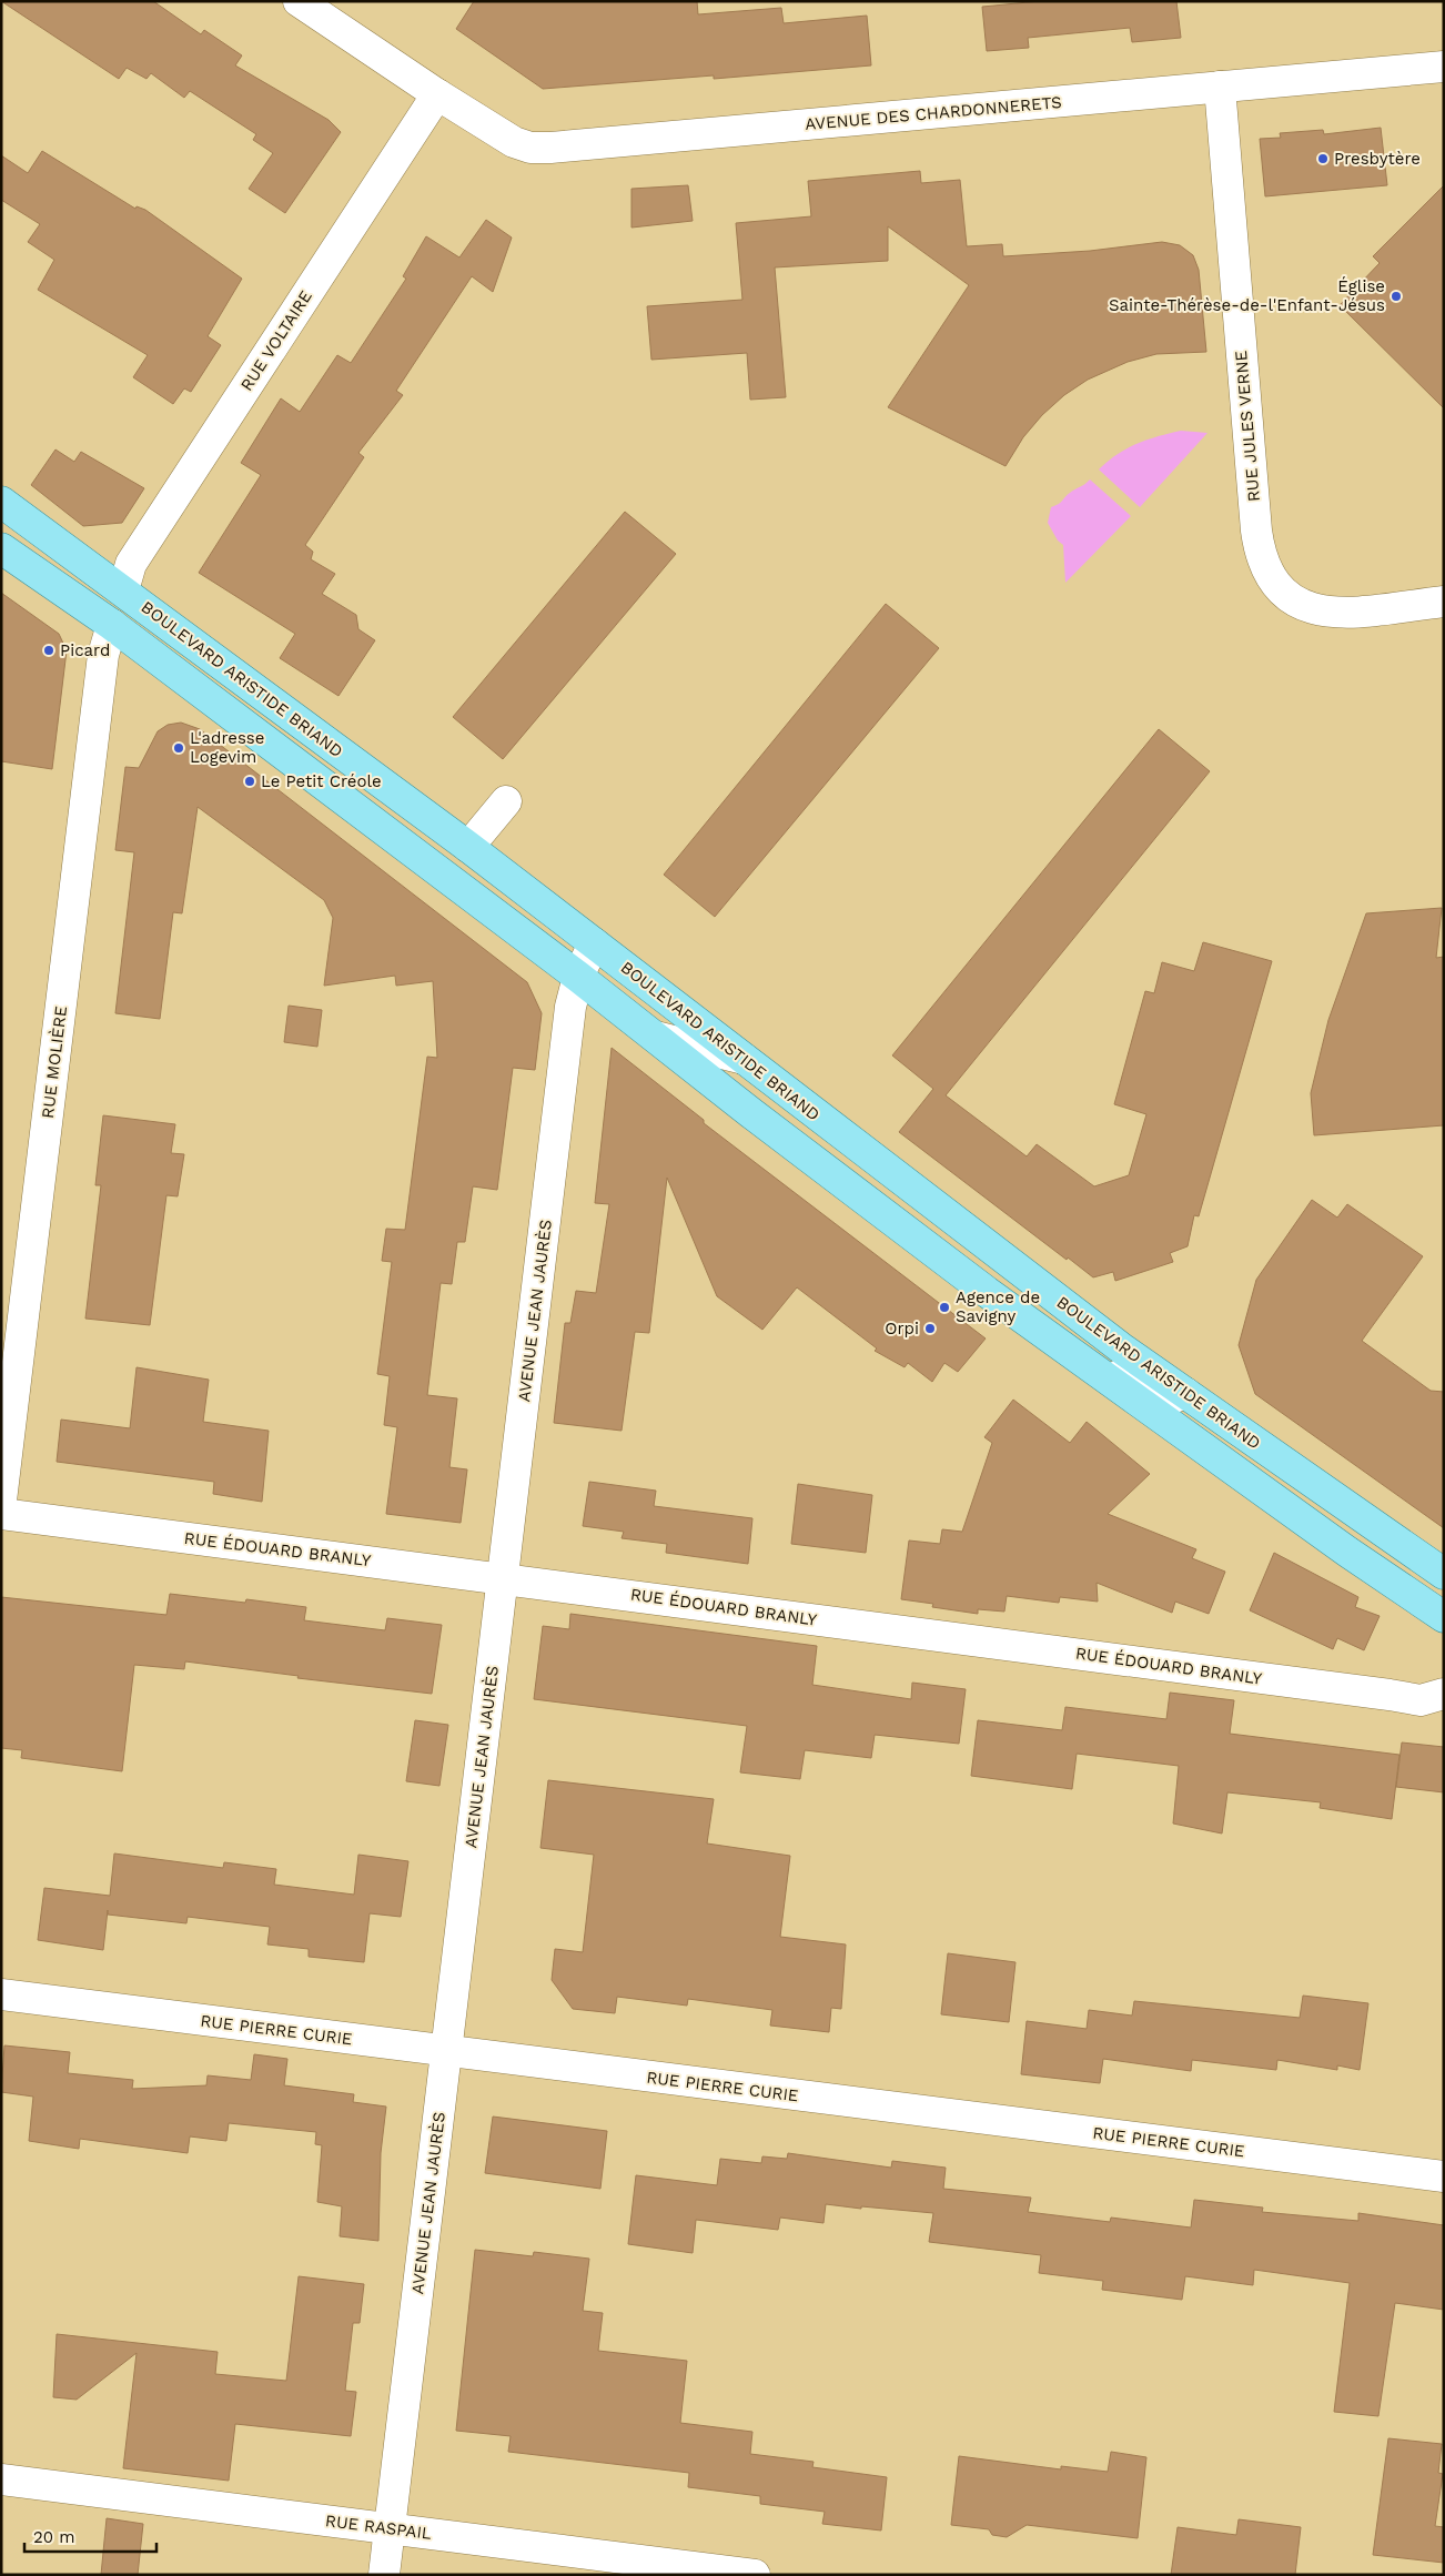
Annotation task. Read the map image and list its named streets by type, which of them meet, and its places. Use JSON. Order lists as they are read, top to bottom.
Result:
{
  "streets": {
    "main road": ["BOULEVARD ARISTIDE BRIAND"],
    "street": [
      "AVENUE DES CHARDONNERETS",
      "RUE VOLTAIRE",
      "RUE JULES VERNE",
      "RUE MOLIÈRE",
      "AVENUE JEAN JAURÈS",
      "RUE ÉDOUARD BRANLY",
      "RUE PIERRE CURIE",
      "RUE RASPAIL"
    ]
  },
  "crossings": [
    ["AVENUE DES CHARDONNERETS", "RUE VOLTAIRE"],
    ["AVENUE DES CHARDONNERETS", "RUE JULES VERNE"],
    ["RUE VOLTAIRE", "BOULEVARD ARISTIDE BRIAND"],
    ["BOULEVARD ARISTIDE BRIAND", "RUE MOLIÈRE"],
    ["BOULEVARD ARISTIDE BRIAND", "AVENUE JEAN JAURÈS"],
    ["AVENUE JEAN JAURÈS", "RUE ÉDOUARD BRANLY"],
    ["AVENUE JEAN JAURÈS", "RUE PIERRE CURIE"],
    ["AVENUE JEAN JAURÈS", "RUE RASPAIL"]
  ],
  "places": [
    "Presbytère",
    "Église Sainte-Thérèse-de-l'Enfant-Jésus",
    "Picard",
    "L'adresse Logevim",
    "Le Petit Créole",
    "Agence de Savigny",
    "Orpi"
  ],
  "scale_bar": "20 m"
}
